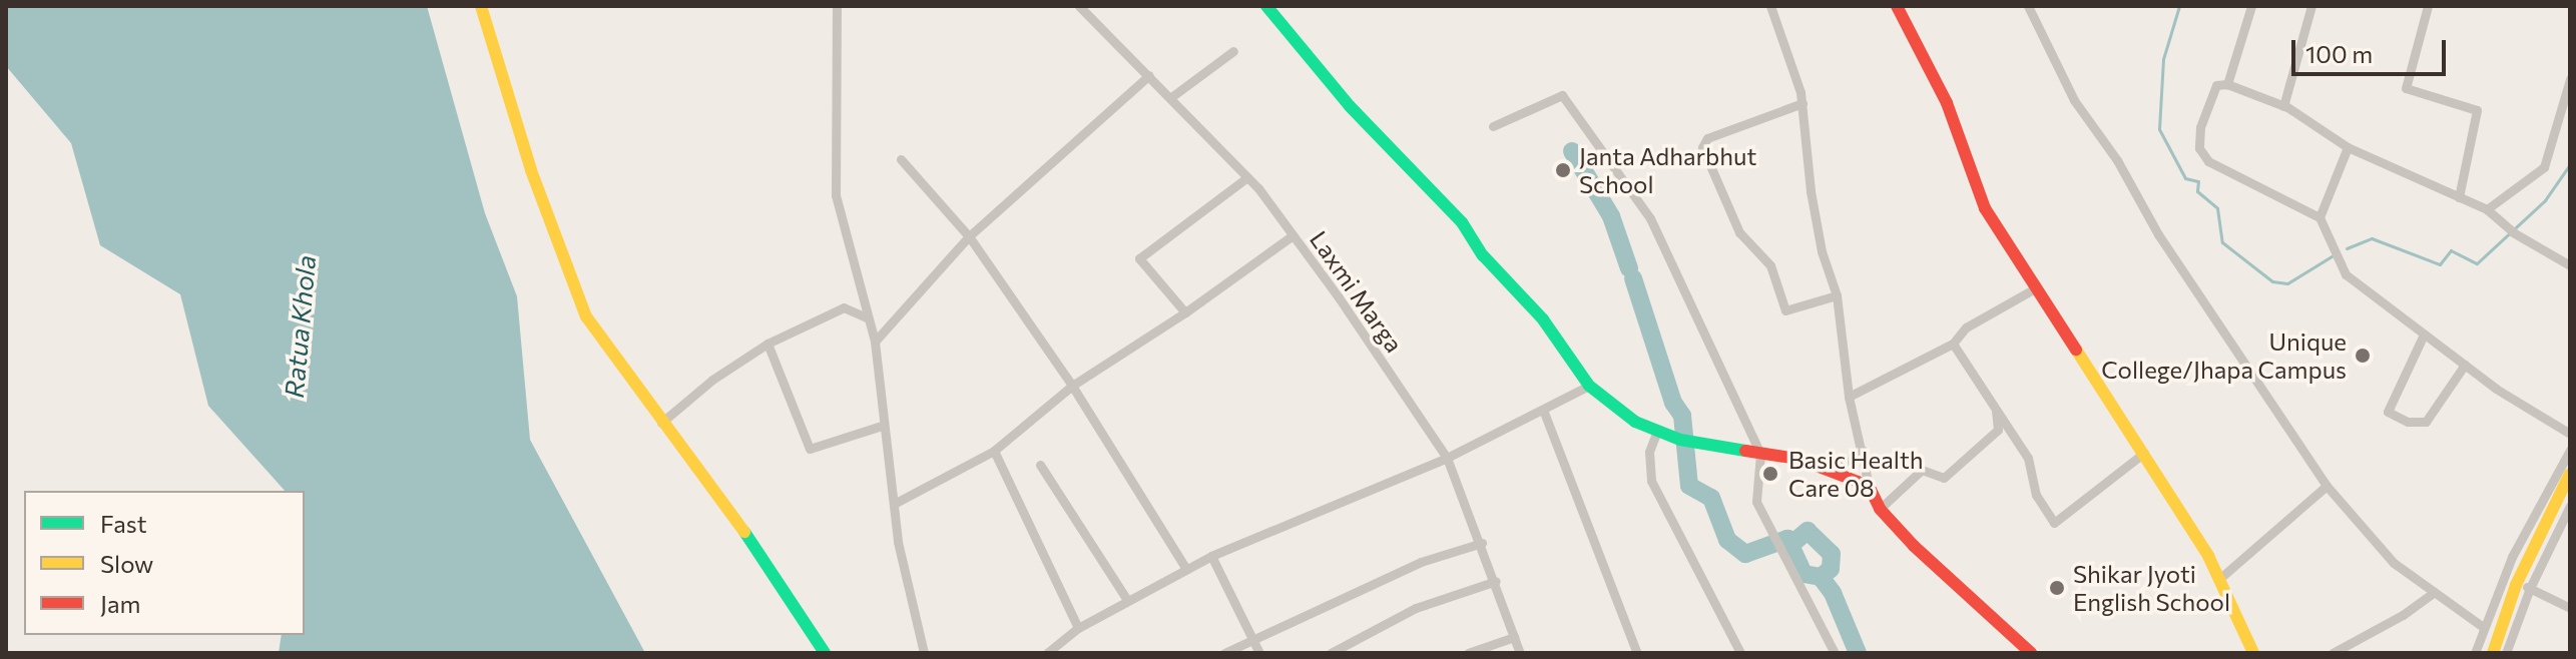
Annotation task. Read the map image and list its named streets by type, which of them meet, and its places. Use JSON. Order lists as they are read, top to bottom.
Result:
{
  "streets": {
    "street": ["Laxmi Marga"]
  },
  "water": ["Ratua Khola"],
  "places": [
    "Janta Adharbhut School",
    "Unique College/Jhapa Campus",
    "Basic Health Care 08",
    "Shikar Jyoti English School"
  ],
  "legend": ["Fast", "Slow", "Jam"],
  "scale_bar": "100 m"
}
